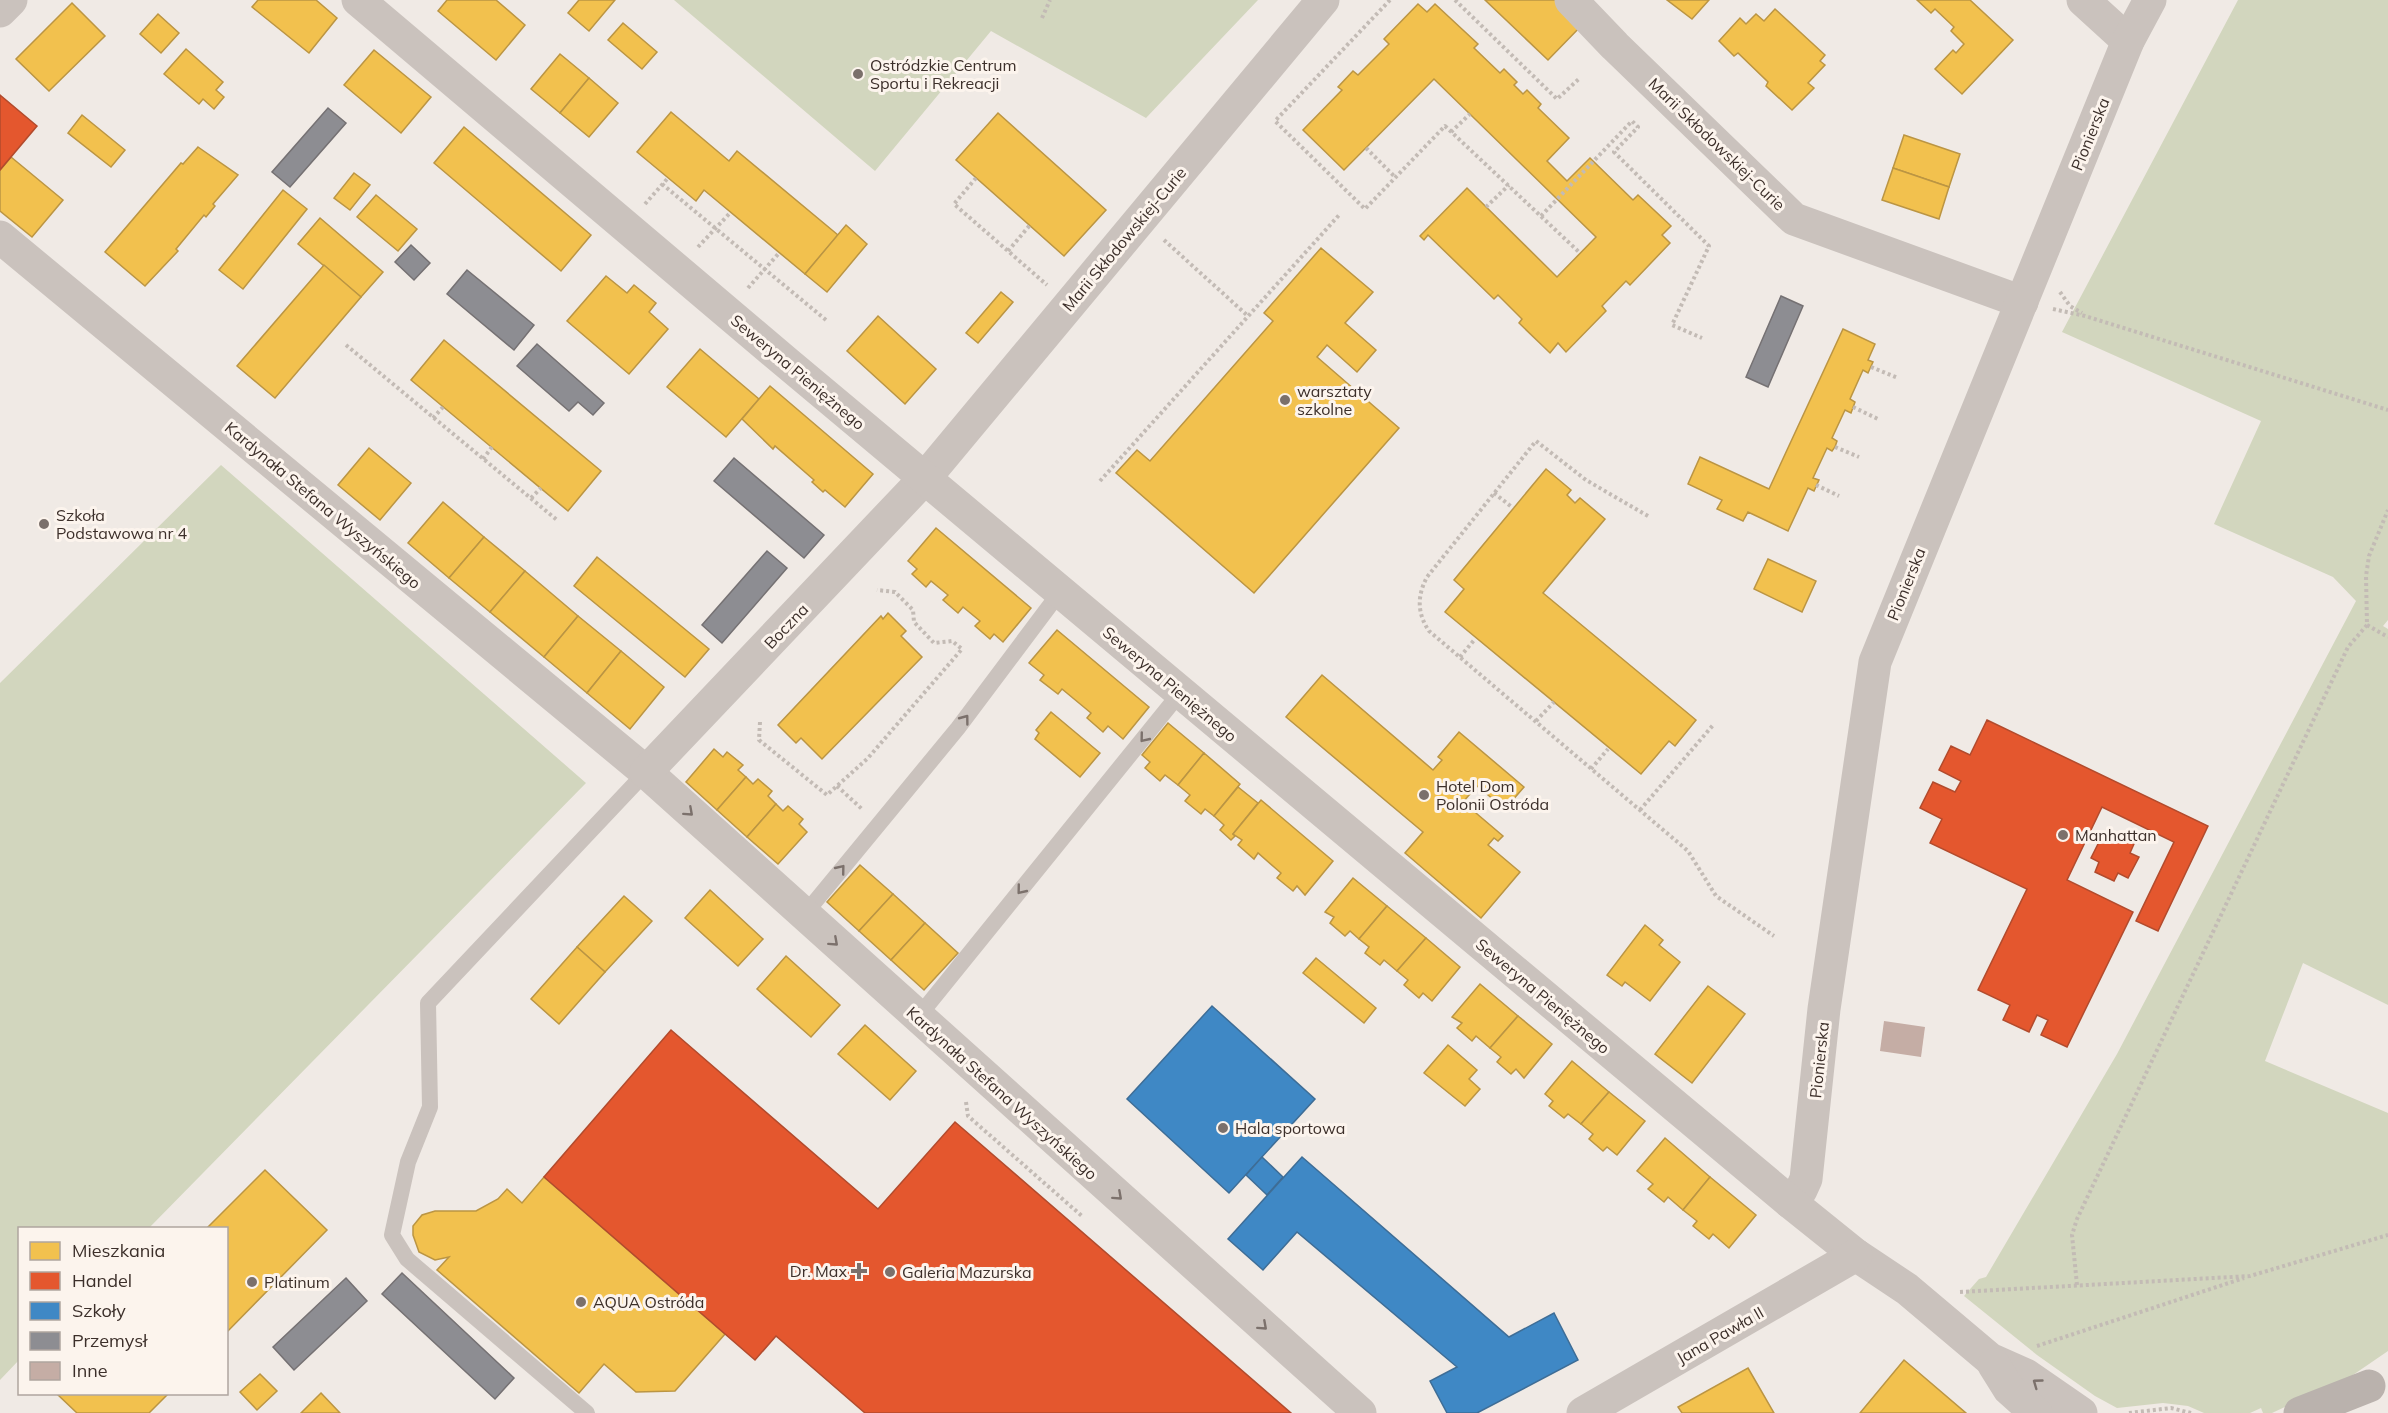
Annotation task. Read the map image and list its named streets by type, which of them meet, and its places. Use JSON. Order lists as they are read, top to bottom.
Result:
{
  "streets": {
    "street": [
      "Pionierska",
      "Marii Skłodowskiej-Curie",
      "Seweryna Pieniężnego",
      "Kardynała Stefana Wyszyńskiego",
      "Boczna",
      "Jana Pawła II"
    ]
  },
  "crossings": [
    ["Pionierska", "Marii Skłodowskiej-Curie"],
    ["Pionierska", "Seweryna Pieniężnego"],
    ["Marii Skłodowskiej-Curie", "Seweryna Pieniężnego"],
    ["Marii Skłodowskiej-Curie", "Boczna"],
    ["Seweryna Pieniężnego", "Boczna"],
    ["Seweryna Pieniężnego", "Jana Pawła II"],
    ["Kardynała Stefana Wyszyńskiego", "Boczna"]
  ],
  "one_way": ["Kardynała Stefana Wyszyńskiego"],
  "places": {
    "other": [
      "Ostródzkie Centrum Sportu i Rekreacji",
      "warsztaty szkolne",
      "Szkoła Podstawowa nr 4",
      "Hotel Dom Polonii Ostróda",
      "Manhattan",
      "Hala sportowa",
      "Galeria Mazurska",
      "Platinum",
      "AQUA Ostróda"
    ],
    "health": ["Dr. Max"]
  },
  "legend": [
    "Mieszkania",
    "Handel",
    "Szkoły",
    "Przemysł",
    "Inne"
  ]
}
